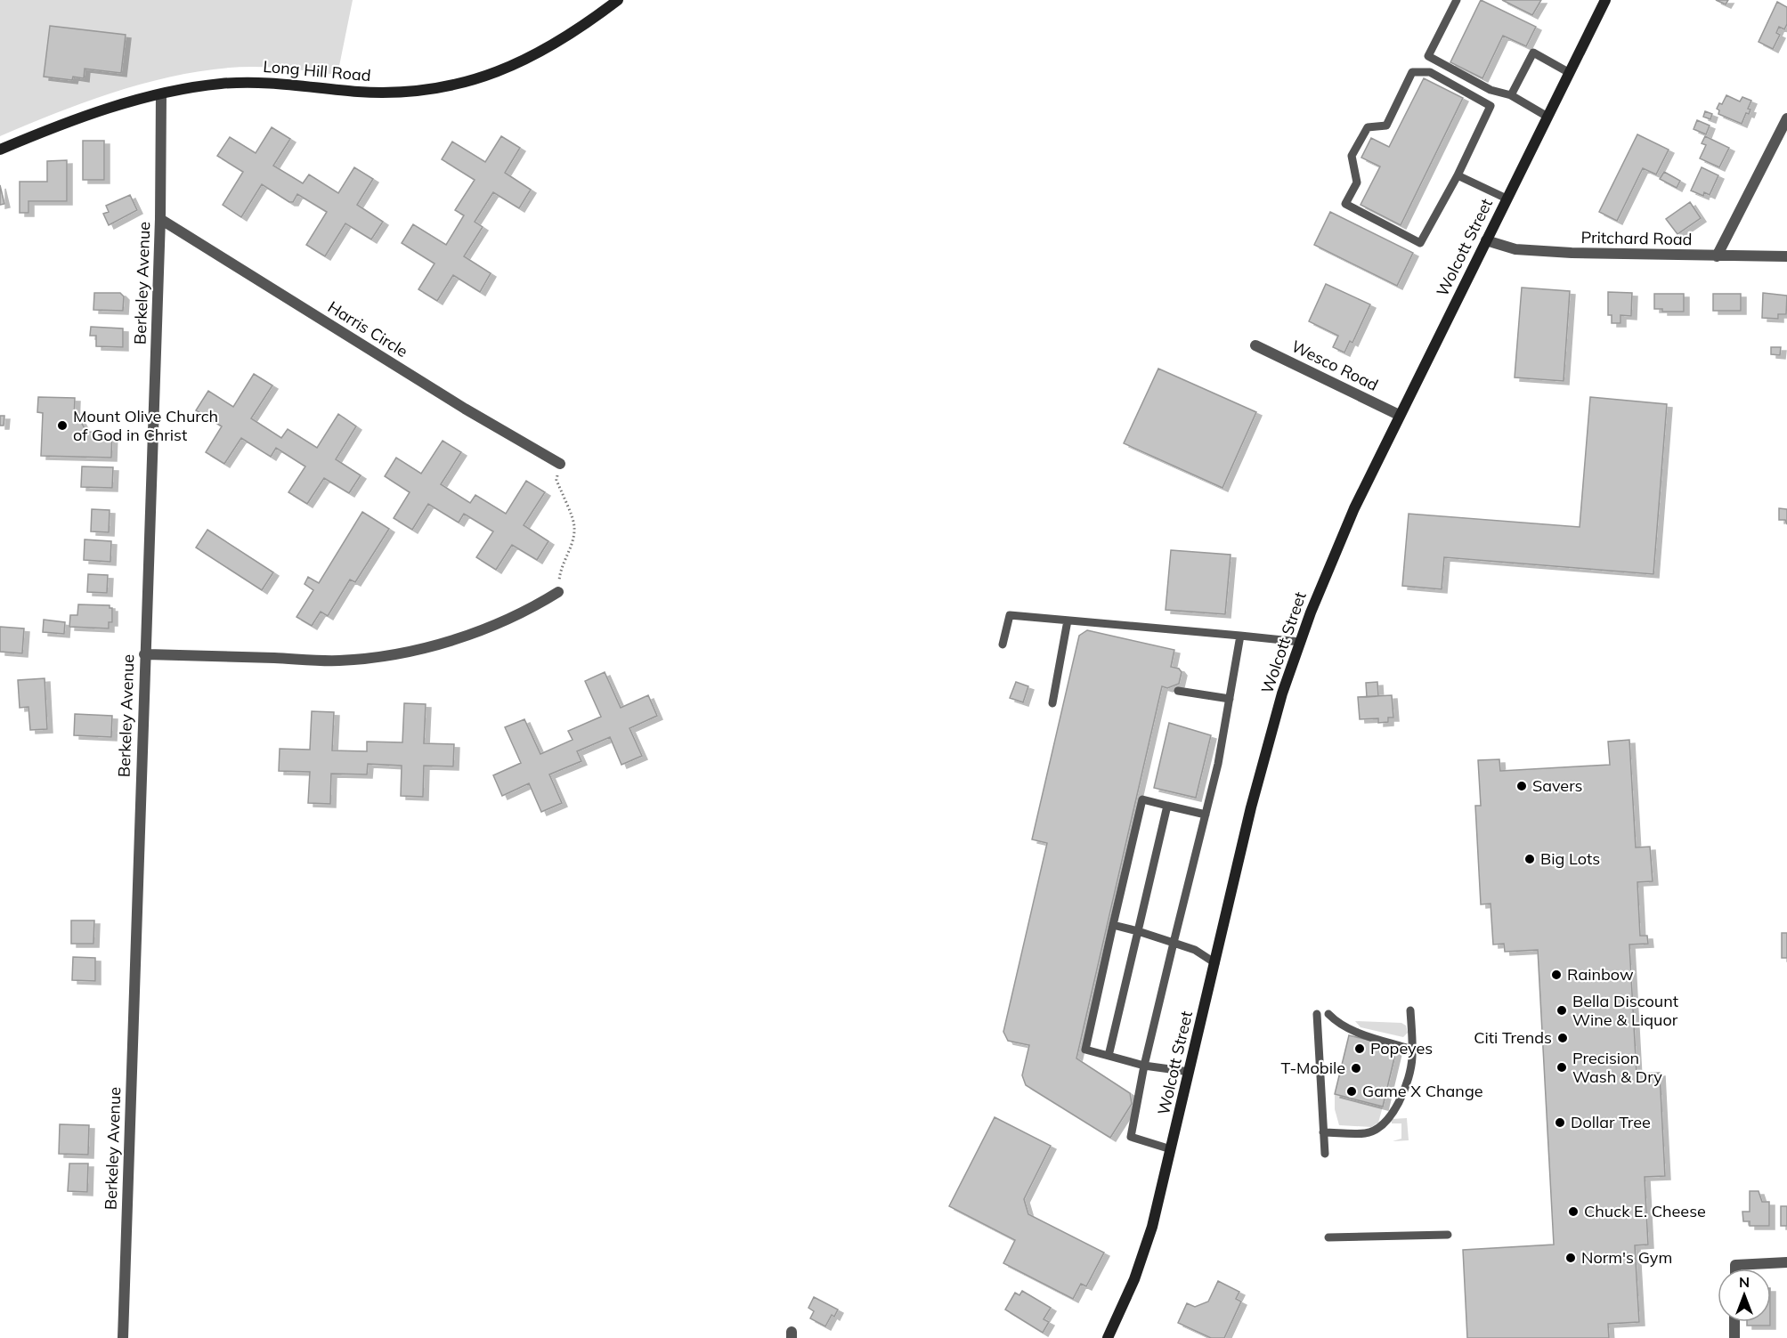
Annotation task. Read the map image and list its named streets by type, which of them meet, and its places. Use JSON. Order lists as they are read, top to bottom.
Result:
{
  "streets": {
    "main road": ["Long Hill Road", "Wolcott Street"],
    "street": [
      "Pritchard Road",
      "Berkeley Avenue",
      "Harris Circle",
      "Wesco Road"
    ]
  },
  "crossings": [
    ["Long Hill Road", "Berkeley Avenue"],
    ["Pritchard Road", "Wolcott Street"],
    ["Wolcott Street", "Wesco Road"],
    ["Berkeley Avenue", "Harris Circle"]
  ],
  "places": [
    "Mount Olive Church of God in Christ",
    "Savers",
    "Big Lots",
    "Rainbow",
    "Bella Discount Wine & Liquor",
    "Citi Trends",
    "Popeyes",
    "Precision Wash & Dry",
    "T-Mobile",
    "Game X Change",
    "Dollar Tree",
    "Chuck E. Cheese",
    "Norm's Gym"
  ],
  "north": "top"
}
